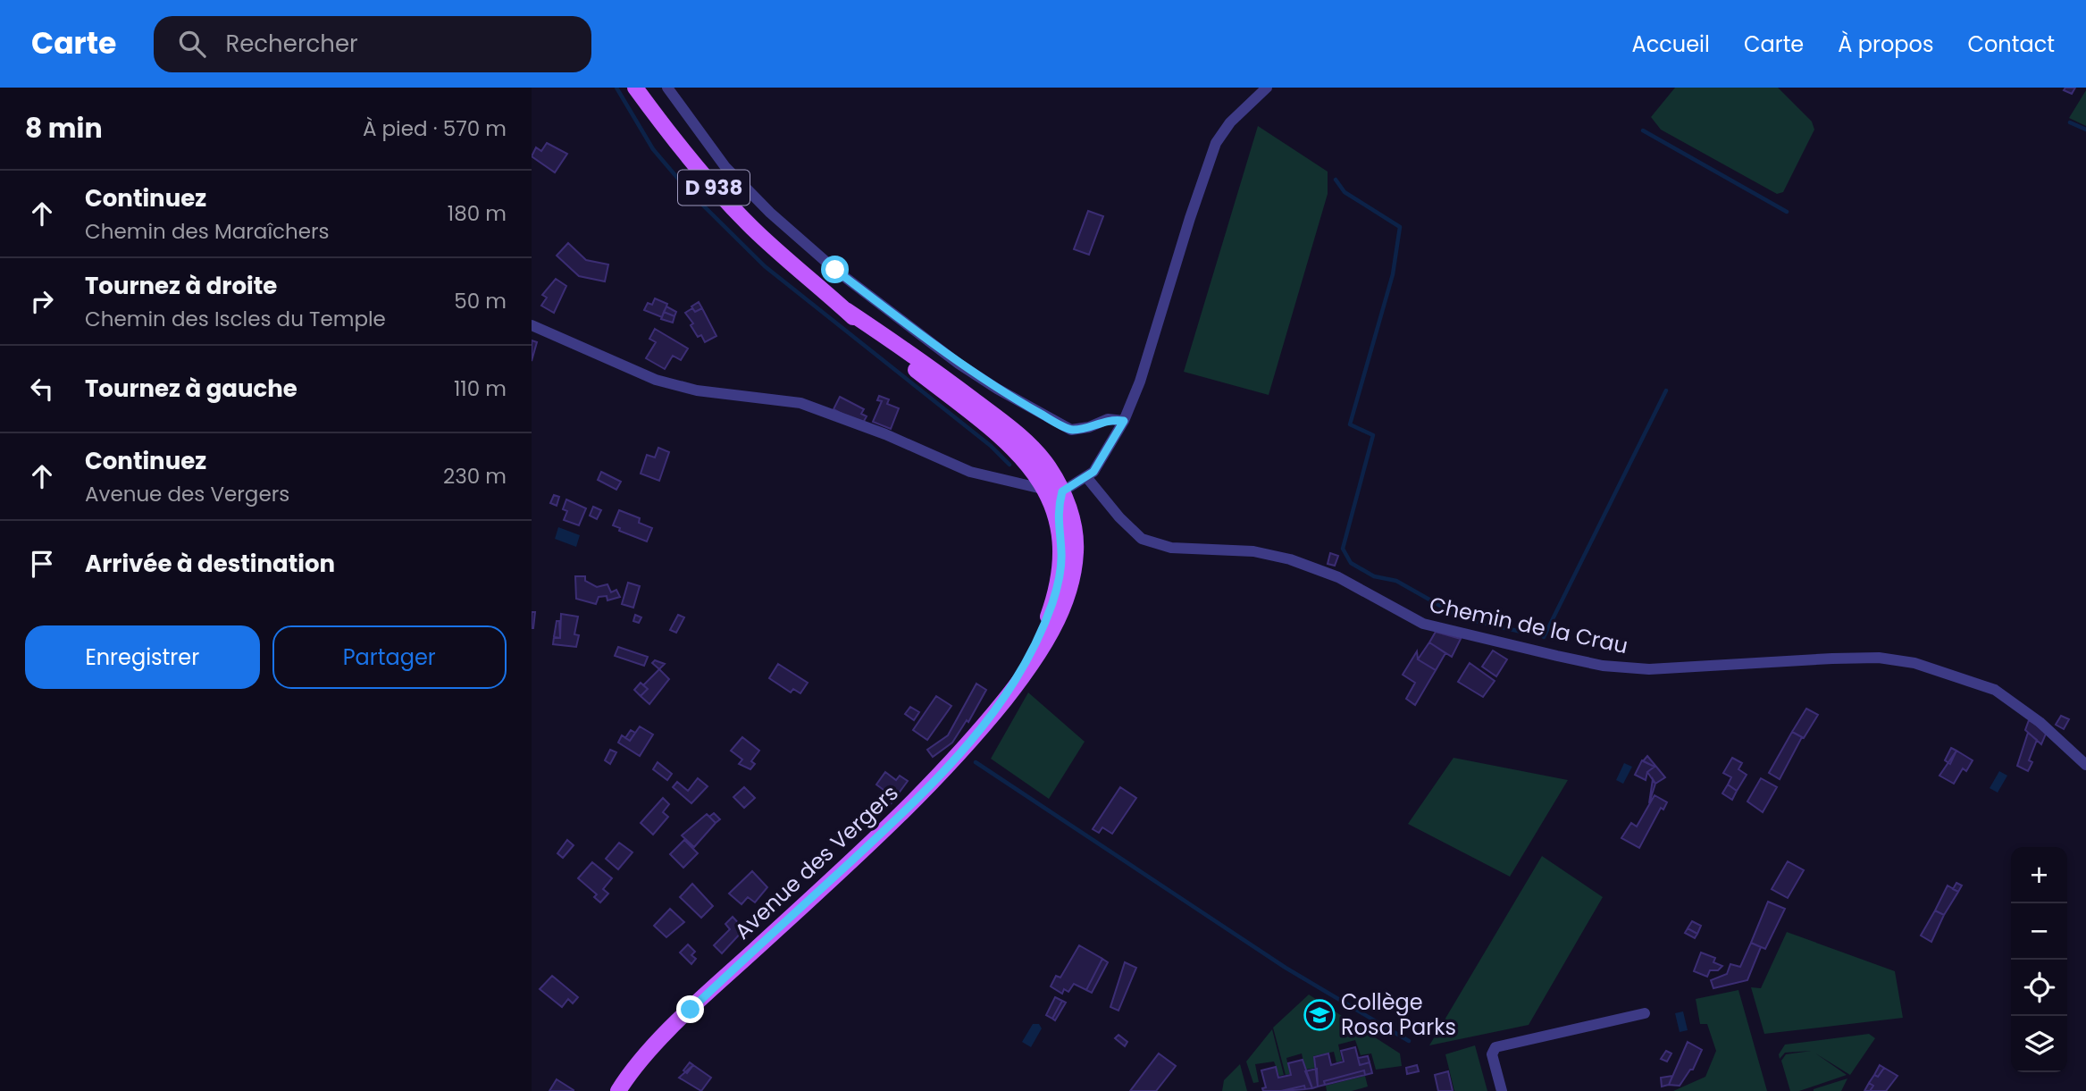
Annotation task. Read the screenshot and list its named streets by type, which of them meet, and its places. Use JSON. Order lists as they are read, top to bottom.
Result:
{
  "streets": {
    "main road": ["D 938", "Avenue des Vergers"],
    "street": ["Chemin de la Crau"]
  },
  "crossings": [
    ["D 938", "Avenue des Vergers"]
  ],
  "places": {
    "school or university": ["Collège Rosa Parks"]
  },
  "page": {
    "header": "Carte",
    "search": "Rechercher",
    "nav": [
      "Accueil",
      "Carte",
      "À propos",
      "Contact"
    ],
    "heading": ["8 min", "À pied · 570 m"],
    "list": [
      ["Continuez", "Chemin des Maraîchers", "180 m"],
      ["Tournez à droite", "Chemin des Iscles du Temple", "50 m"],
      ["Tournez à gauche", "110 m"],
      ["Continuez", "Avenue des Vergers", "230 m"],
      "Arrivée à destination"
    ],
    "buttons": ["Enregistrer", "Partager"],
    "map_buttons": ["+", "−"]
  }
}
